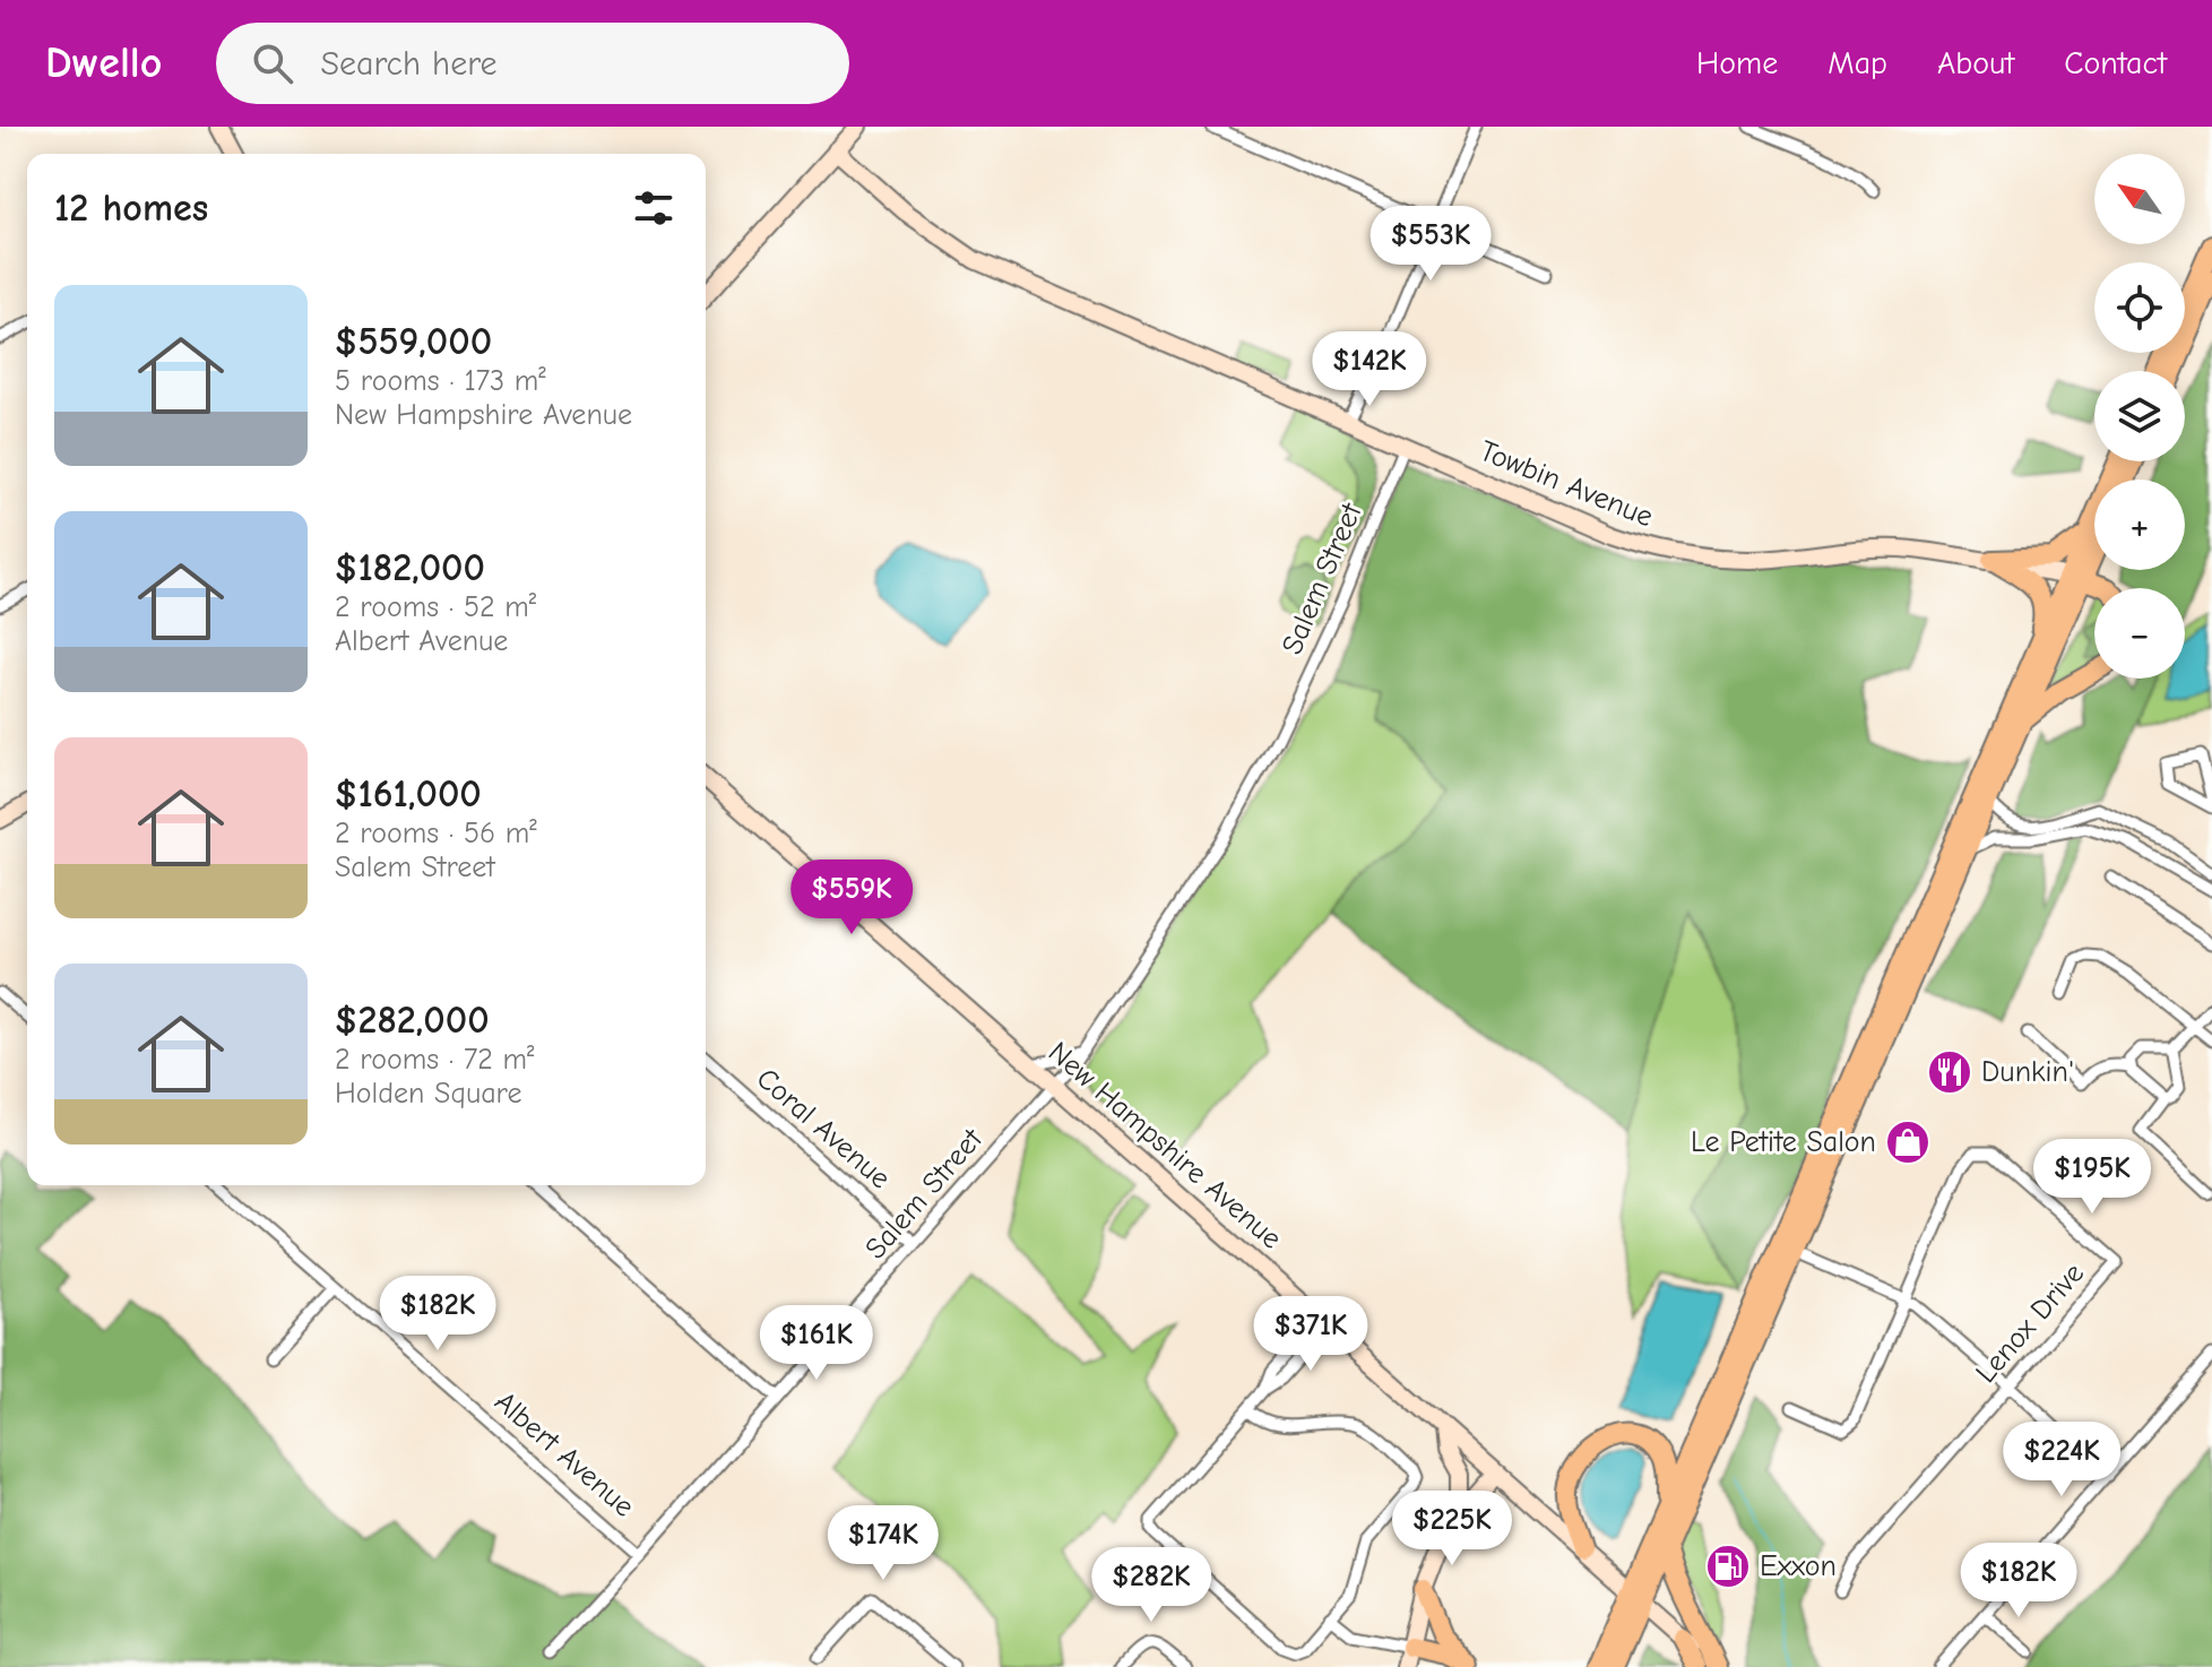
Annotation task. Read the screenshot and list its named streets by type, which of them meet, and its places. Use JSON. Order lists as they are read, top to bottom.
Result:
{
  "streets": {
    "street": [
      "Towbin Avenue",
      "Salem Street",
      "Coral Avenue",
      "New Hampshire Avenue",
      "Lenox Drive",
      "Albert Avenue"
    ]
  },
  "crossings": [
    ["Towbin Avenue", "Salem Street"],
    ["Salem Street", "Coral Avenue"],
    ["Salem Street", "New Hampshire Avenue"],
    ["Salem Street", "Albert Avenue"]
  ],
  "places": {
    "restaurant": ["Dunkin'"],
    "shop": ["Le Petite Salon"],
    "fuel station": ["Exxon"]
  },
  "north": "top left",
  "page": {
    "header": "Dwello",
    "search": "Search here",
    "nav": [
      "Home",
      "Map",
      "About",
      "Contact"
    ],
    "map_buttons": ["+", "−"],
    "heading": "12 homes",
    "price": [
      "$553K",
      "$142K",
      "$559K",
      "$195K",
      "$182K",
      "$371K",
      "$161K",
      "$224K",
      "$225K",
      "$174K",
      "$182K",
      "$282K"
    ],
    "list": [
      {
        "name": "$559,000",
        "note": "5 rooms · 173 m² · New Hampshire Avenue"
      },
      {
        "name": "$182,000",
        "note": "2 rooms · 52 m² · Albert Avenue"
      },
      {
        "name": "$161,000",
        "note": "2 rooms · 56 m² · Salem Street"
      },
      {
        "name": "$282,000",
        "note": "2 rooms · 72 m² · Holden Square"
      }
    ]
  }
}
